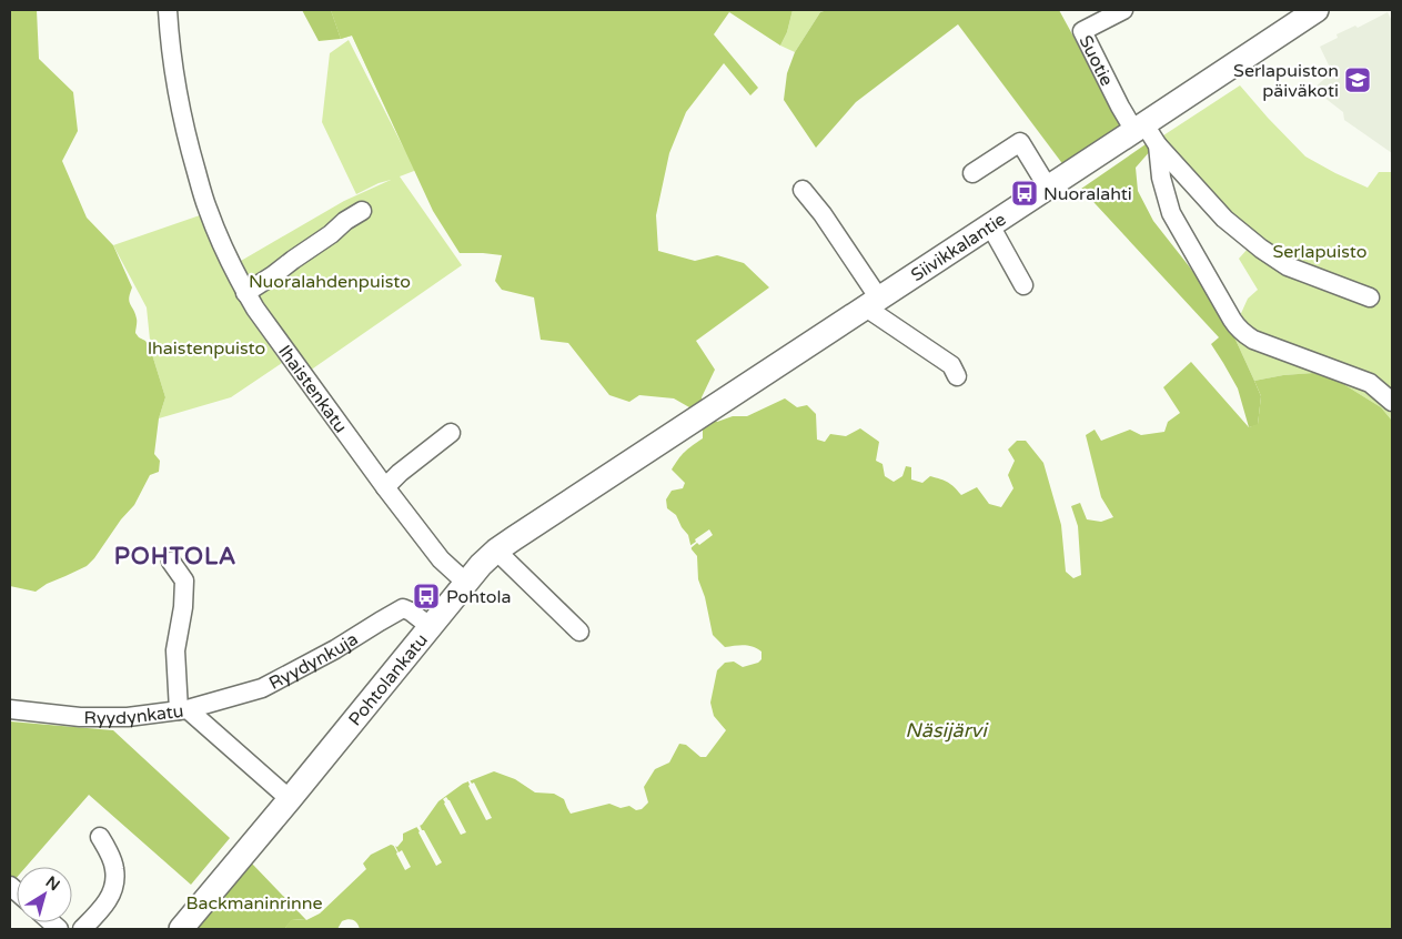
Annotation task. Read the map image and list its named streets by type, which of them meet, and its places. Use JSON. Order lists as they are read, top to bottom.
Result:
{
  "streets": {
    "main road": ["Siivikkalantie", "Pohtolankatu"],
    "street": [
      "Suotie",
      "Ihaistenkatu",
      "Ryydynkuja",
      "Ryydynkatu"
    ]
  },
  "crossings": [
    ["Suotie", "Siivikkalantie"],
    ["Siivikkalantie", "Pohtolankatu"],
    ["Ihaistenkatu", "Pohtolankatu"],
    ["Ryydynkuja", "Pohtolankatu"],
    ["Ryydynkuja", "Ryydynkatu"],
    ["Pohtolankatu", "Ryydynkatu"]
  ],
  "districts": ["POHTOLA"],
  "water": ["Näsijärvi"],
  "parks": [
    "Serlapuisto",
    "Nuoralahdenpuisto",
    "Ihaistenpuisto",
    "Backmaninrinne"
  ],
  "places": {
    "school or university": ["Serlapuiston päiväkoti"],
    "bus stop": ["Nuoralahti", "Pohtola"]
  },
  "north": "top right"
}
